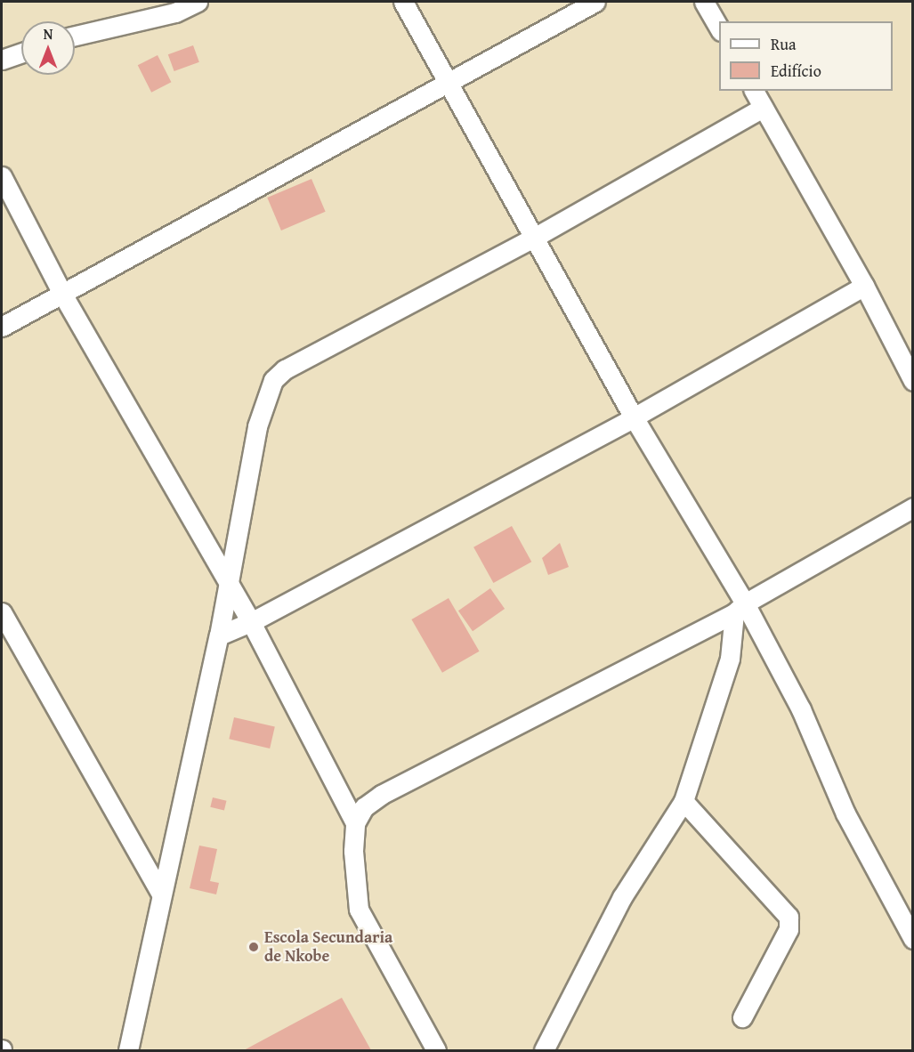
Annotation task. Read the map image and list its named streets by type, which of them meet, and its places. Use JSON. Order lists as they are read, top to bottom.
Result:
{
  "places": ["Escola Secundaria de Nkobe"],
  "legend": ["Rua", "Edifício"],
  "north": "top"
}
